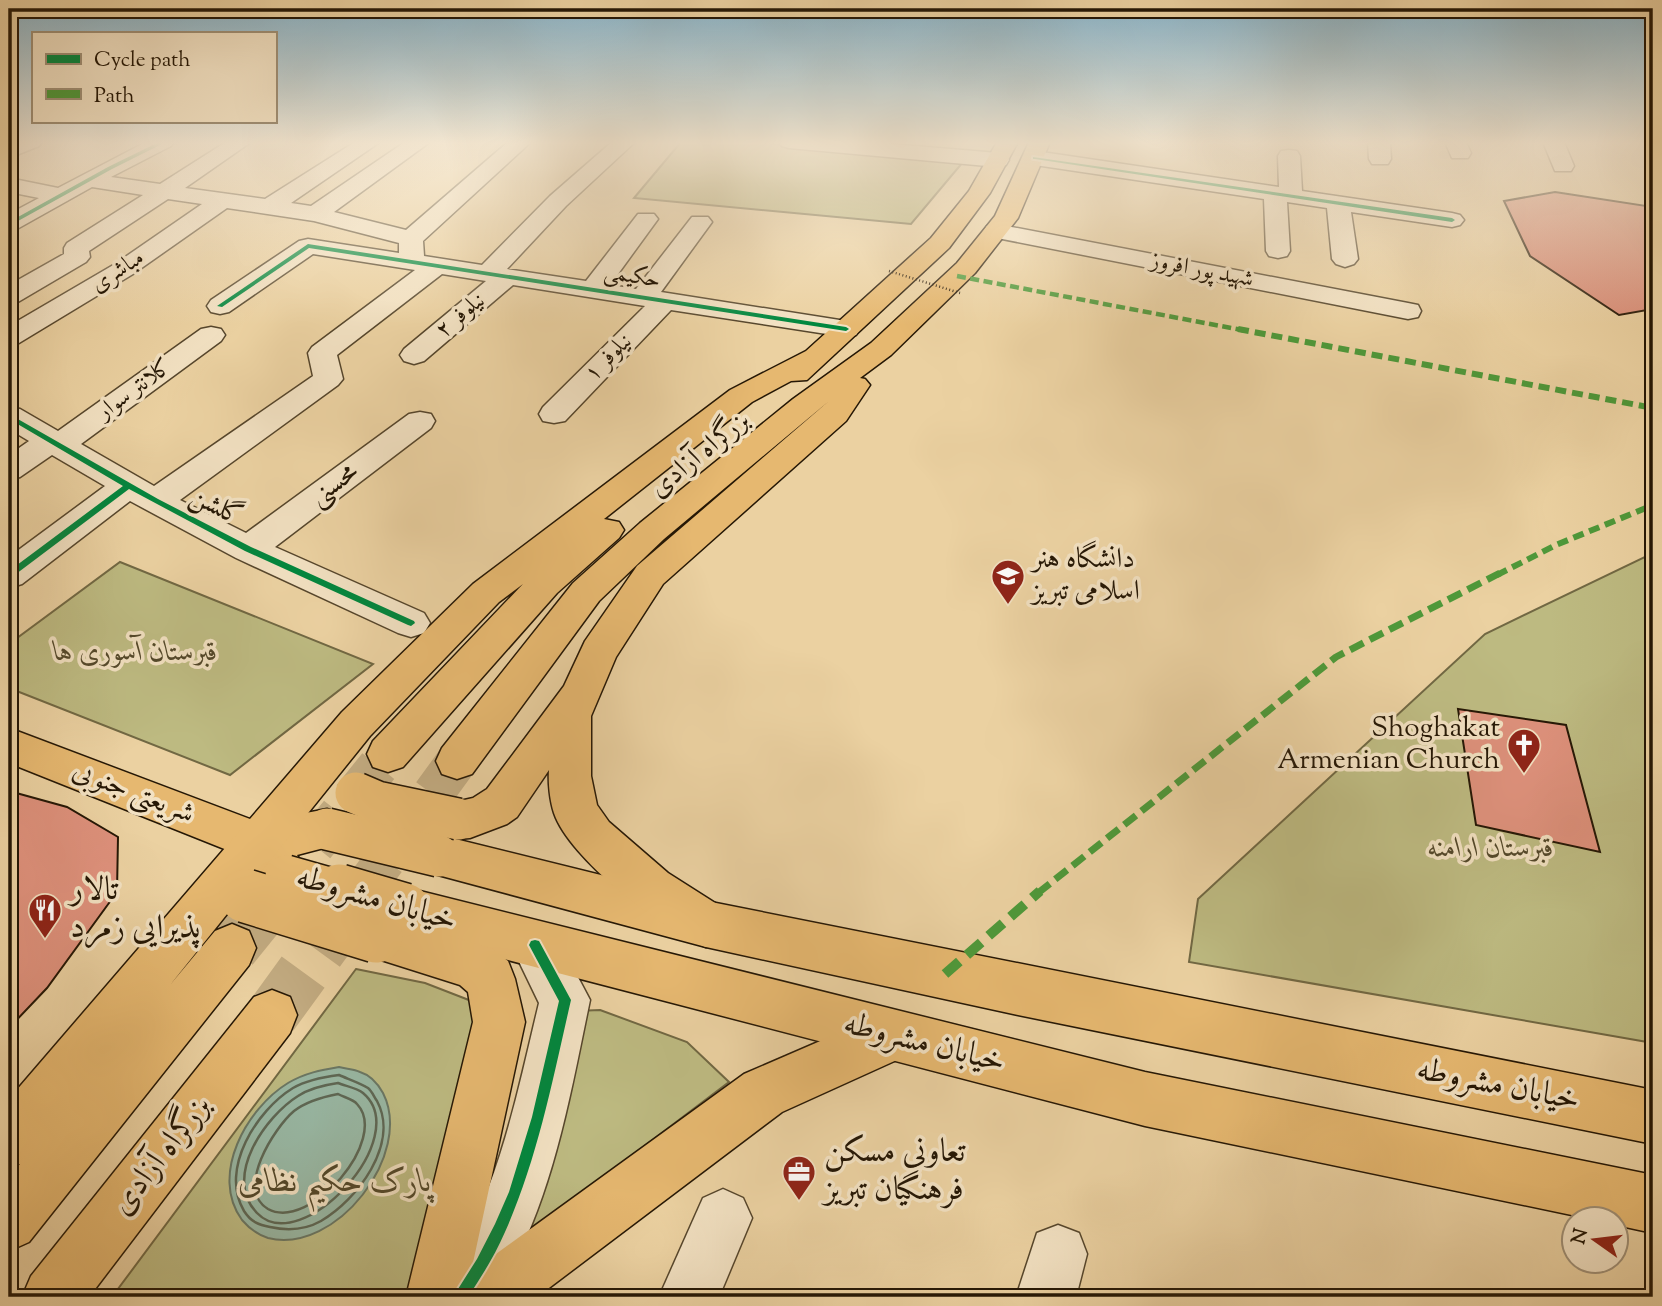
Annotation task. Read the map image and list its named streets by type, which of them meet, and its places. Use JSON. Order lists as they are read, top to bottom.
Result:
{
  "streets": {
    "main road": ["بزرگراه آزادی", "شریعتی جنوبی", "خیابان مشروطه"],
    "street": [
      "شهید پور افروز",
      "مباشری",
      "حکیمی",
      "نیلوفر ۲",
      "نیلوفر ۱",
      "کلانتر سوار",
      "محسنی",
      "گلشن"
    ]
  },
  "crossings": [
    ["شهید پور افروز", "بزرگراه آزادی"],
    ["حکیمی", "نیلوفر ۲"],
    ["حکیمی", "نیلوفر ۱"],
    ["حکیمی", "بزرگراه آزادی"],
    ["کلانتر سوار", "گلشن"],
    ["محسنی", "گلشن"],
    ["شریعتی جنوبی", "خیابان مشروطه"]
  ],
  "parks": ["قبرستان آسوری ها", "قبرستان ارامنه", "پارک حکیم نظامی"],
  "places": {
    "school or university": ["دانشگاه هنر اسلامی تبریز"],
    "church": ["Shoghakat Armenian Church"],
    "restaurant": ["تالار پذیرایی زمرد"],
    "office": ["تعاونی مسکن فرهنگیان تبریز"]
  },
  "legend": ["Cycle path", "Path"],
  "north": "left"
}
